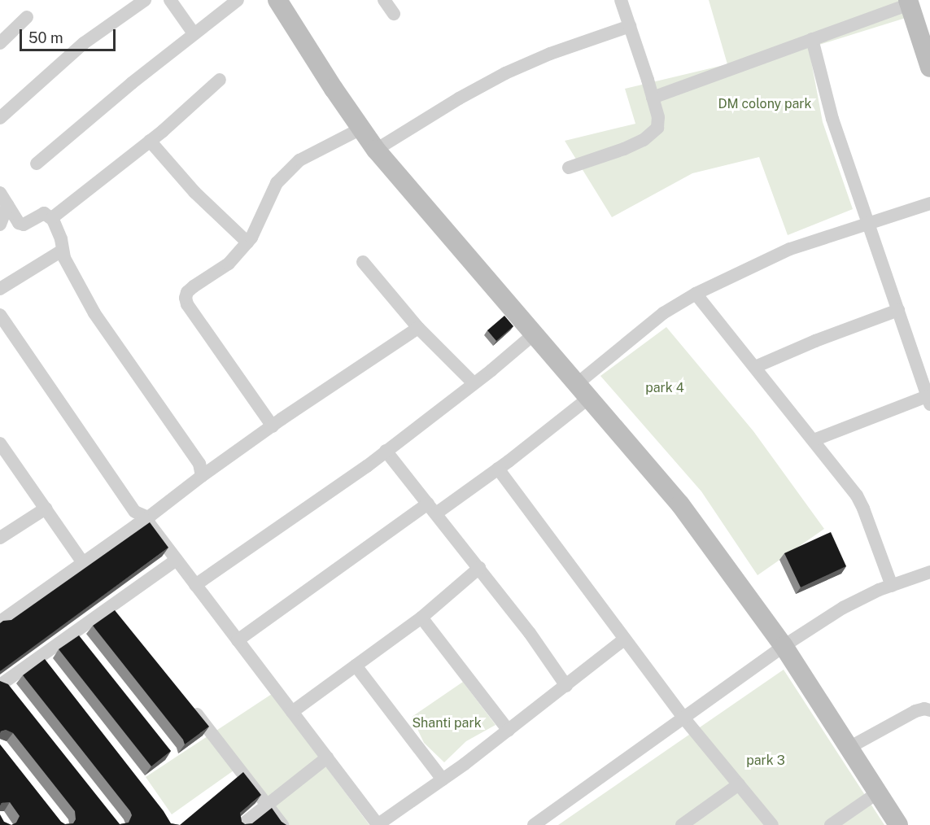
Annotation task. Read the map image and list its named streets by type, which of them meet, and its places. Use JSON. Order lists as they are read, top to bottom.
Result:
{
  "parks": [
    "DM colony park",
    "park 4",
    "Shanti park",
    "park 3"
  ],
  "scale_bar": "50 m"
}
